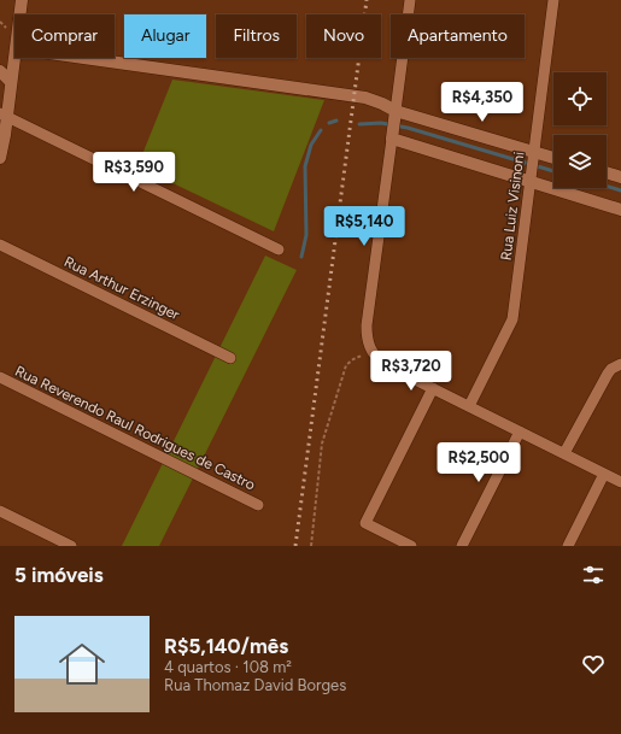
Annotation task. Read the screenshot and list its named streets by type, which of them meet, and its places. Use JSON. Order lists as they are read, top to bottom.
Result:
{
  "streets": {
    "street": ["Rua Luiz Visinoni", "Rua Arthur Erzinger", "Rua Reverendo Raul Rodrigues de Castro"]
  },
  "page": {
    "chip": [
      "Comprar",
      "Alugar",
      "Filtros",
      "Novo",
      "Apartamento"
    ],
    "price": [
      "R$4,350",
      "R$3,590",
      "R$5,140",
      "R$3,720",
      "R$2,500"
    ],
    "heading": "5 imóveis",
    "list": [
      {
        "name": "R$5,140/mês",
        "note": "4 quartos · 108 m² · Rua Thomaz David Borges"
      }
    ]
  }
}
